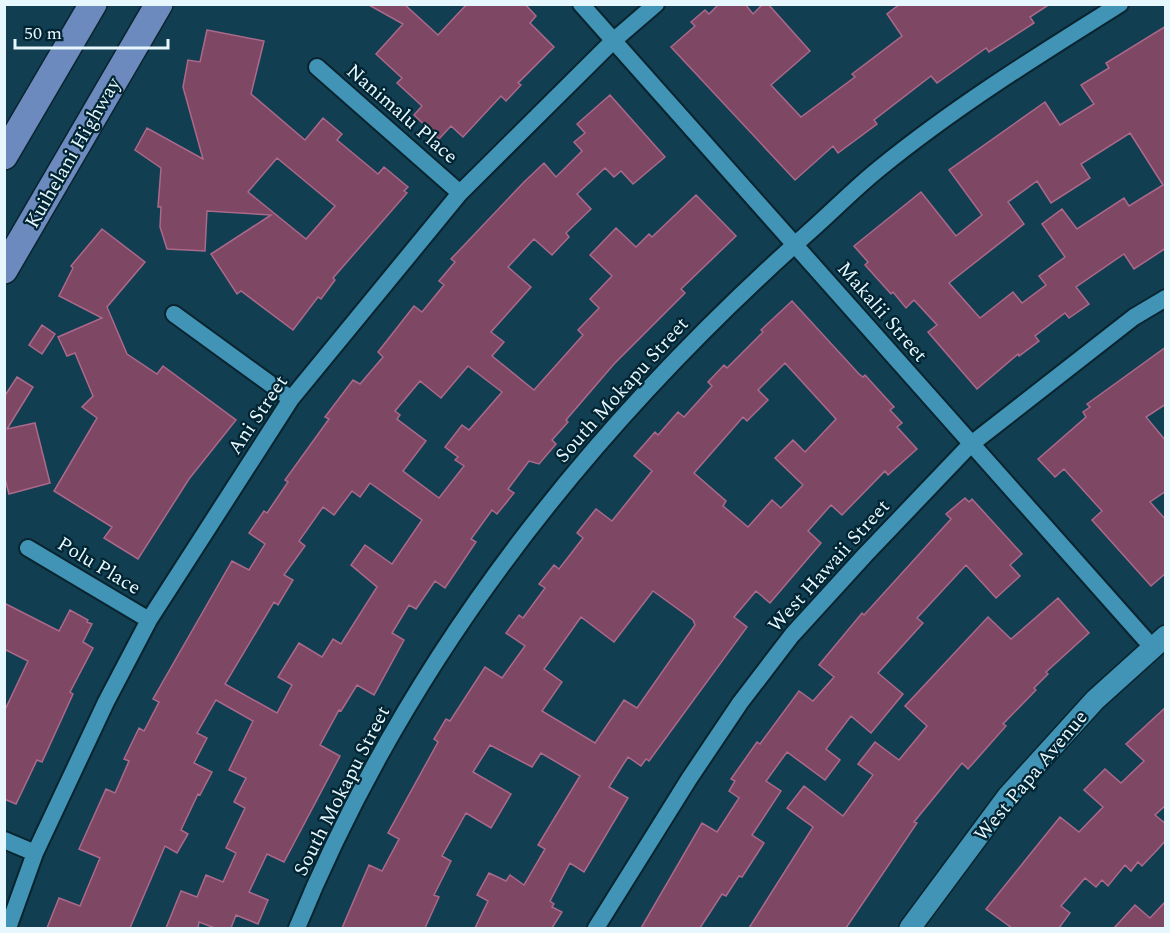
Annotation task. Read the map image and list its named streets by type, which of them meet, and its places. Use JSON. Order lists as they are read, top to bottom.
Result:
{
  "streets": {
    "main road": ["Kuihelani Highway"],
    "street": [
      "Nanimalu Place",
      "Makalii Street",
      "South Mokapu Street",
      "Ani Street",
      "Polu Place",
      "West Hawaii Street",
      "West Papa Avenue"
    ]
  },
  "crossings": [
    ["Nanimalu Place", "Ani Street"],
    ["Makalii Street", "South Mokapu Street"],
    ["Makalii Street", "Ani Street"],
    ["Makalii Street", "West Hawaii Street"],
    ["Makalii Street", "West Papa Avenue"],
    ["Ani Street", "Polu Place"]
  ],
  "scale_bar": "50 m"
}
